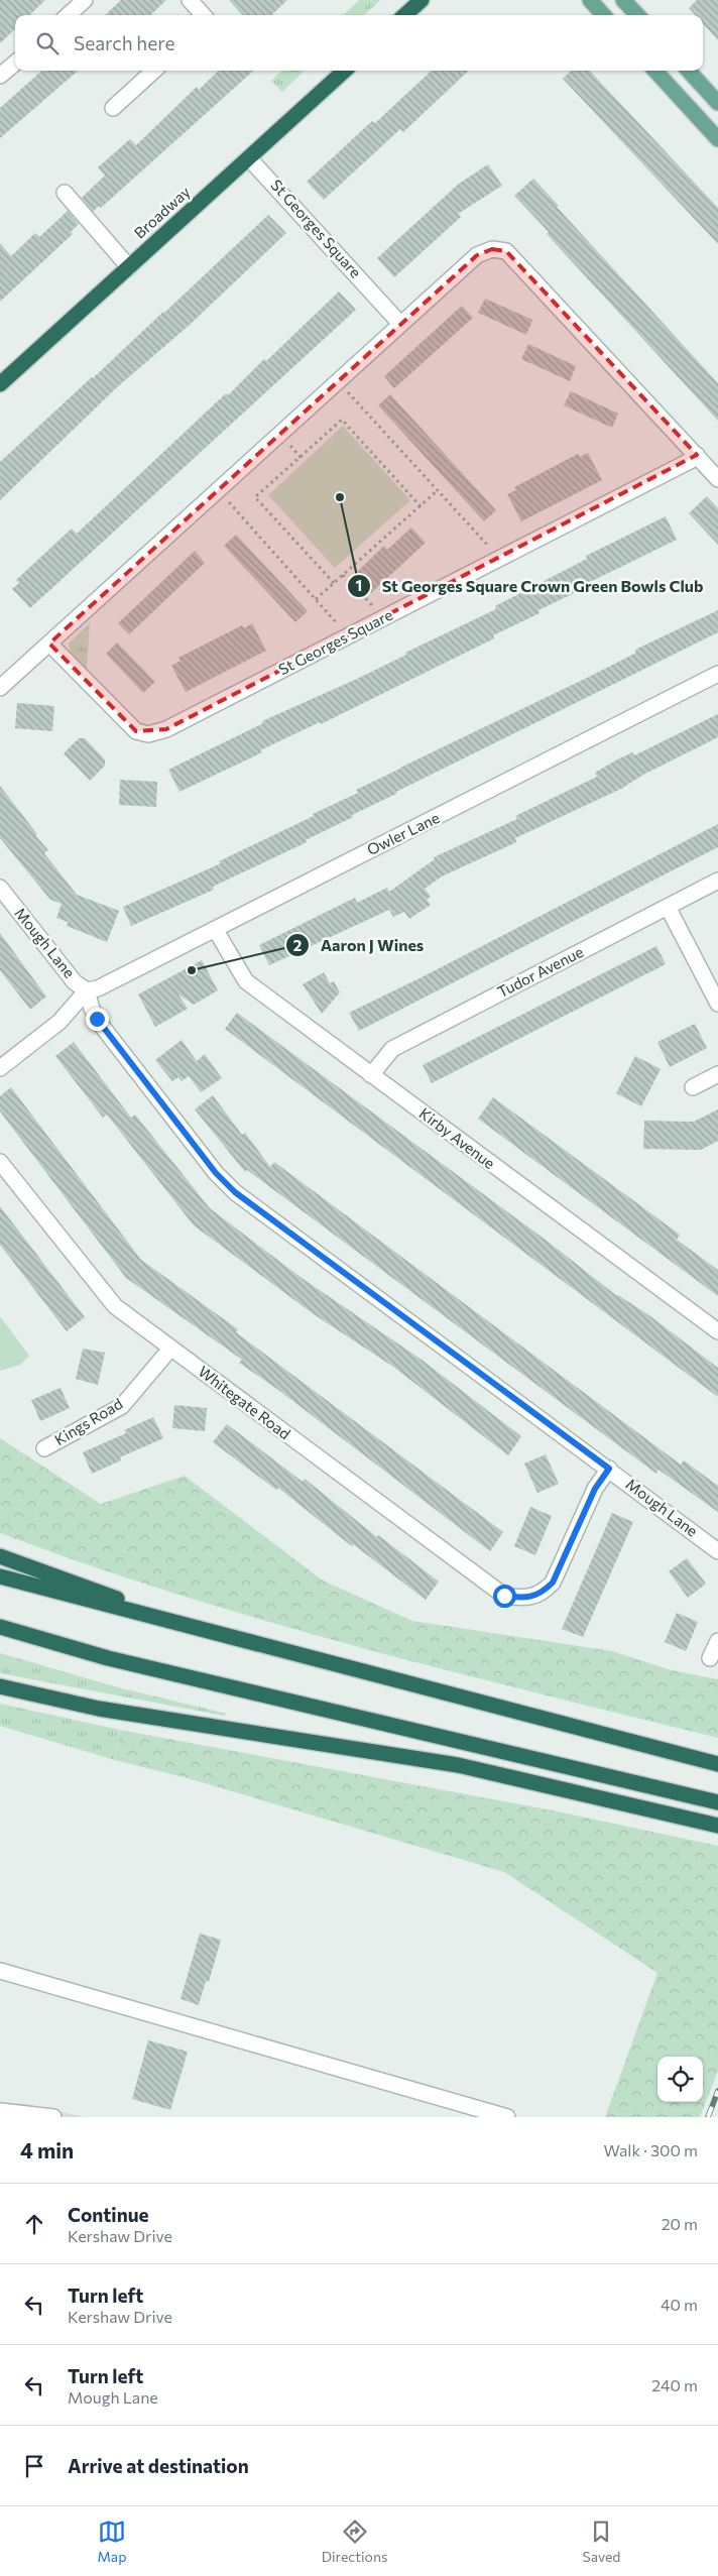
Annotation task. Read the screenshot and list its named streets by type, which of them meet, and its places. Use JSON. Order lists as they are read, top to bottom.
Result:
{
  "streets": {
    "highway": ["Broadway"],
    "street": [
      "St Georges Square",
      "Owler Lane",
      "Mough Lane",
      "Tudor Avenue",
      "Kirby Avenue",
      "Whitegate Road",
      "Kings Road"
    ]
  },
  "crossings": [
    ["Broadway", "St Georges Square"],
    ["Owler Lane", "Mough Lane"],
    ["Owler Lane", "Kirby Avenue"],
    ["Mough Lane", "Whitegate Road"],
    ["Tudor Avenue", "Kirby Avenue"],
    ["Whitegate Road", "Kings Road"]
  ],
  "places": ["St Georges Square Crown Green Bowls Club", "Aaron J Wines"],
  "page": {
    "search": "Search here",
    "heading": ["4 min", "Walk · 300 m"],
    "list": [
      ["Continue", "Kershaw Drive", "20 m"],
      ["Turn left", "Kershaw Drive", "40 m"],
      ["Turn left", "Mough Lane", "240 m"],
      "Arrive at destination"
    ],
    "nav": ["Map", "Directions", "Saved"]
  }
}
